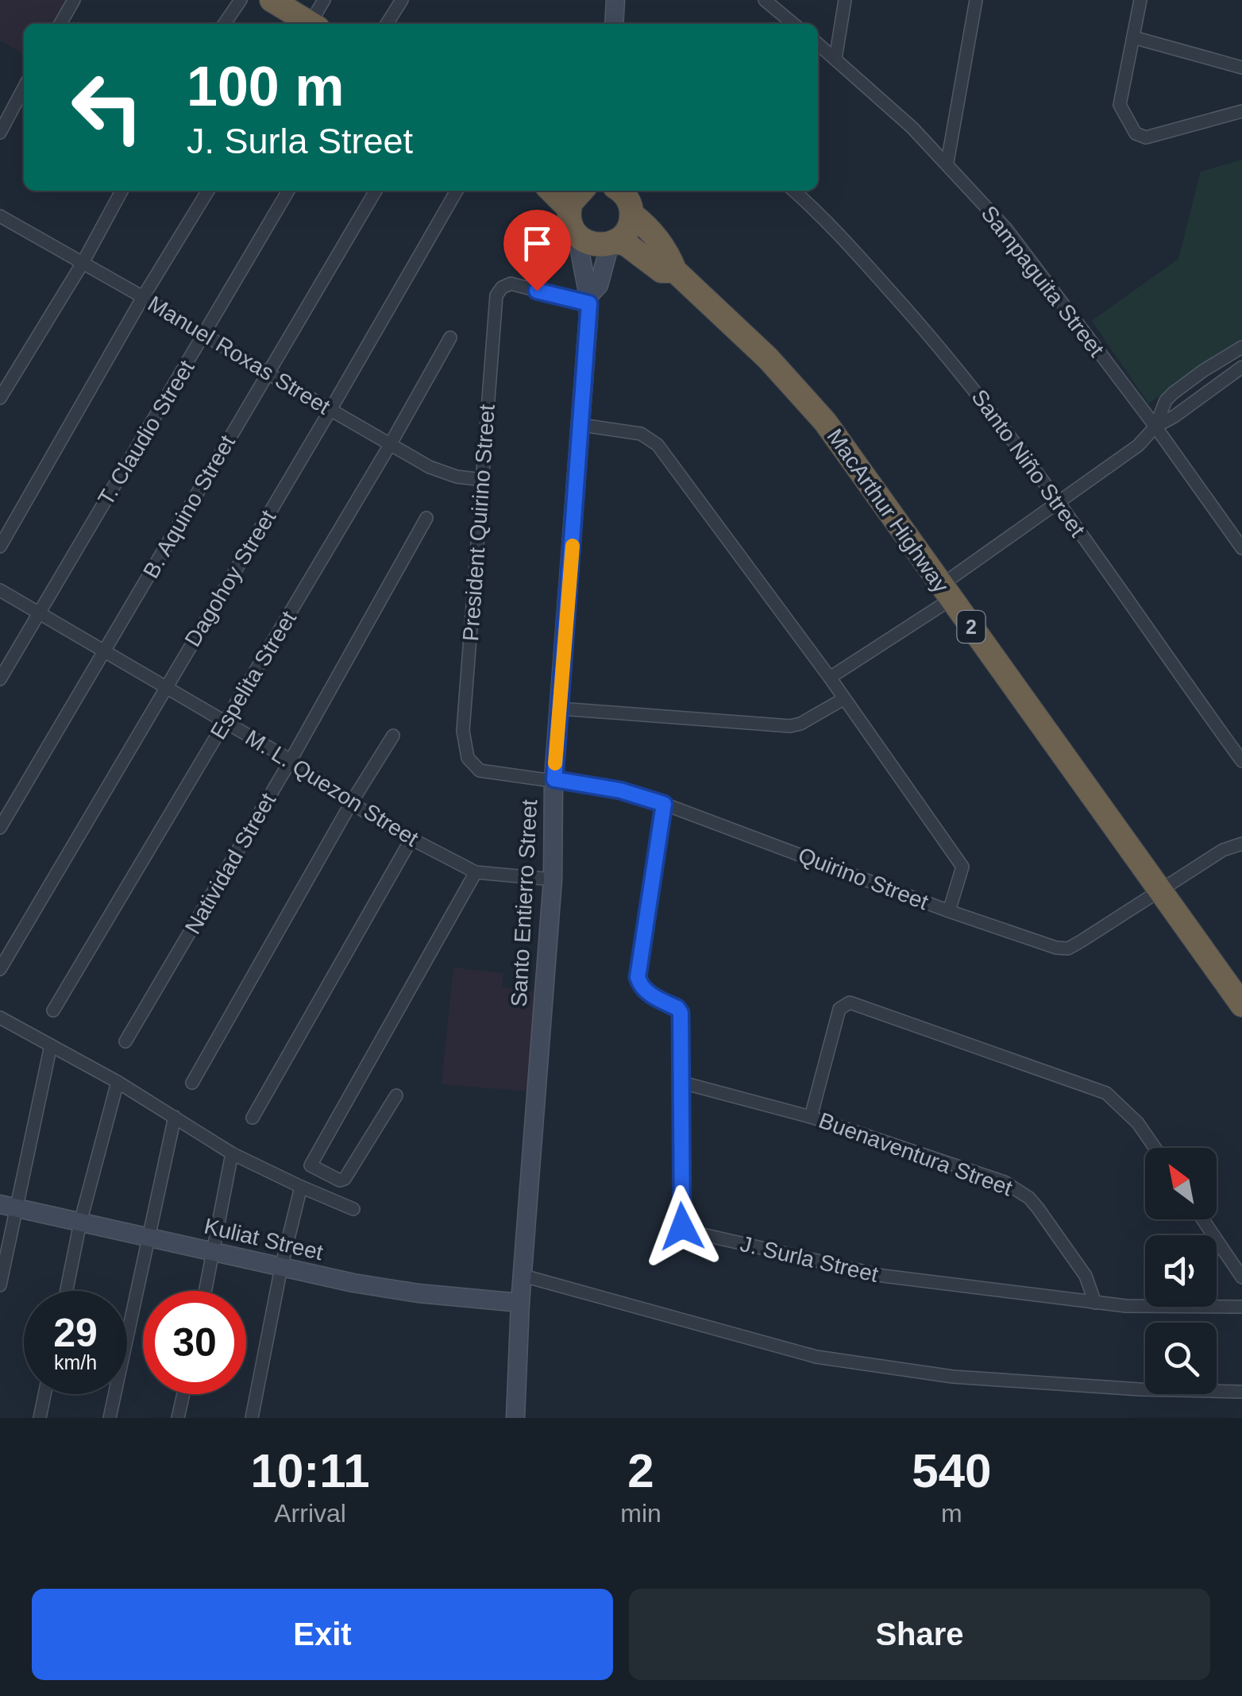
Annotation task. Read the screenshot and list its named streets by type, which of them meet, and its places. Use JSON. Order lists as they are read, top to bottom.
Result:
{
  "streets": {
    "highway": ["MacArthur Highway", "2"],
    "main road": ["Santo Entierro Street", "Kuliat Street"],
    "street": [
      "Sampaguita Street",
      "Manuel Roxas Street",
      "T. Claudio Street",
      "Santo Niño Street",
      "B. Aquino Street",
      "President Quirino Street",
      "Dagohoy Street",
      "Espelita Street",
      "M. L. Quezon Street",
      "Natividad Street",
      "Quirino Street",
      "Buenaventura Street",
      "J. Surla Street"
    ]
  },
  "crossings": [
    ["Manuel Roxas Street", "T. Claudio Street"],
    ["Manuel Roxas Street", "B. Aquino Street"],
    ["Manuel Roxas Street", "President Quirino Street"],
    ["Manuel Roxas Street", "Dagohoy Street"],
    ["Manuel Roxas Street", "Espelita Street"],
    ["T. Claudio Street", "M. L. Quezon Street"],
    ["B. Aquino Street", "M. L. Quezon Street"],
    ["MacArthur Highway", "2"],
    ["MacArthur Highway", "Quirino Street"],
    ["MacArthur Highway", "Santo Entierro Street"],
    ["President Quirino Street", "Quirino Street"],
    ["President Quirino Street", "Santo Entierro Street"],
    ["Dagohoy Street", "M. L. Quezon Street"],
    ["2", "Santo Entierro Street"],
    ["Espelita Street", "M. L. Quezon Street"],
    ["M. L. Quezon Street", "Natividad Street"],
    ["M. L. Quezon Street", "Santo Entierro Street"],
    ["Quirino Street", "Santo Entierro Street"],
    ["Quirino Street", "J. Surla Street"],
    ["Santo Entierro Street", "Kuliat Street"],
    ["Buenaventura Street", "J. Surla Street"]
  ],
  "north": "top left",
  "page": {
    "turn": ["100 m", "J. Surla Street"],
    "speed": "29 km/h",
    "limit": "30",
    "eta": [
      "10:11",
      "Arrival",
      "2",
      "min",
      "540",
      "m"
    ],
    "buttons": ["Exit", "Share"]
  }
}
